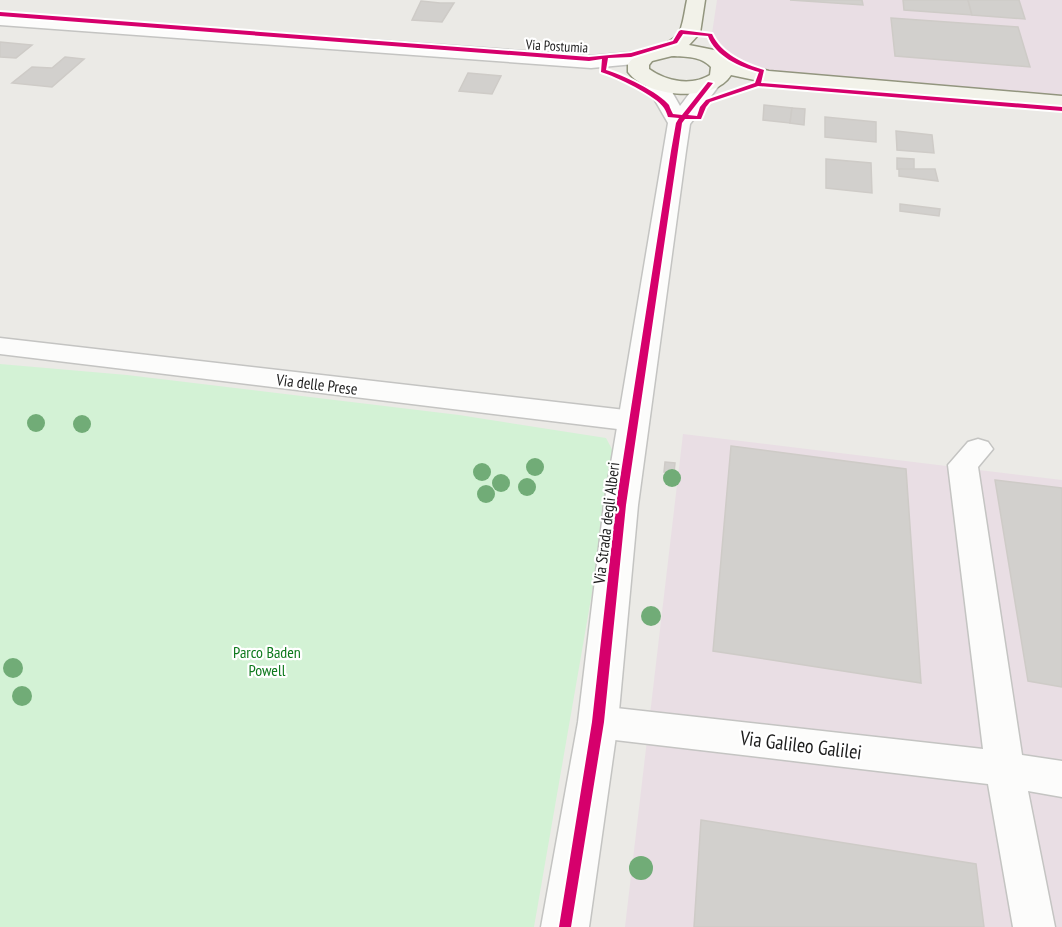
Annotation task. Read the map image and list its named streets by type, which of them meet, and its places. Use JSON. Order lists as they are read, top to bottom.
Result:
{
  "streets": {
    "main road": ["Via Postumia"],
    "street": ["Via delle Prese", "Via Strada degli Alberi", "Via Galileo Galilei"]
  },
  "crossings": [
    ["Via Postumia", "Via Strada degli Alberi"],
    ["Via delle Prese", "Via Strada degli Alberi"],
    ["Via Strada degli Alberi", "Via Galileo Galilei"]
  ],
  "parks": ["Parco Baden Powell"]
}
